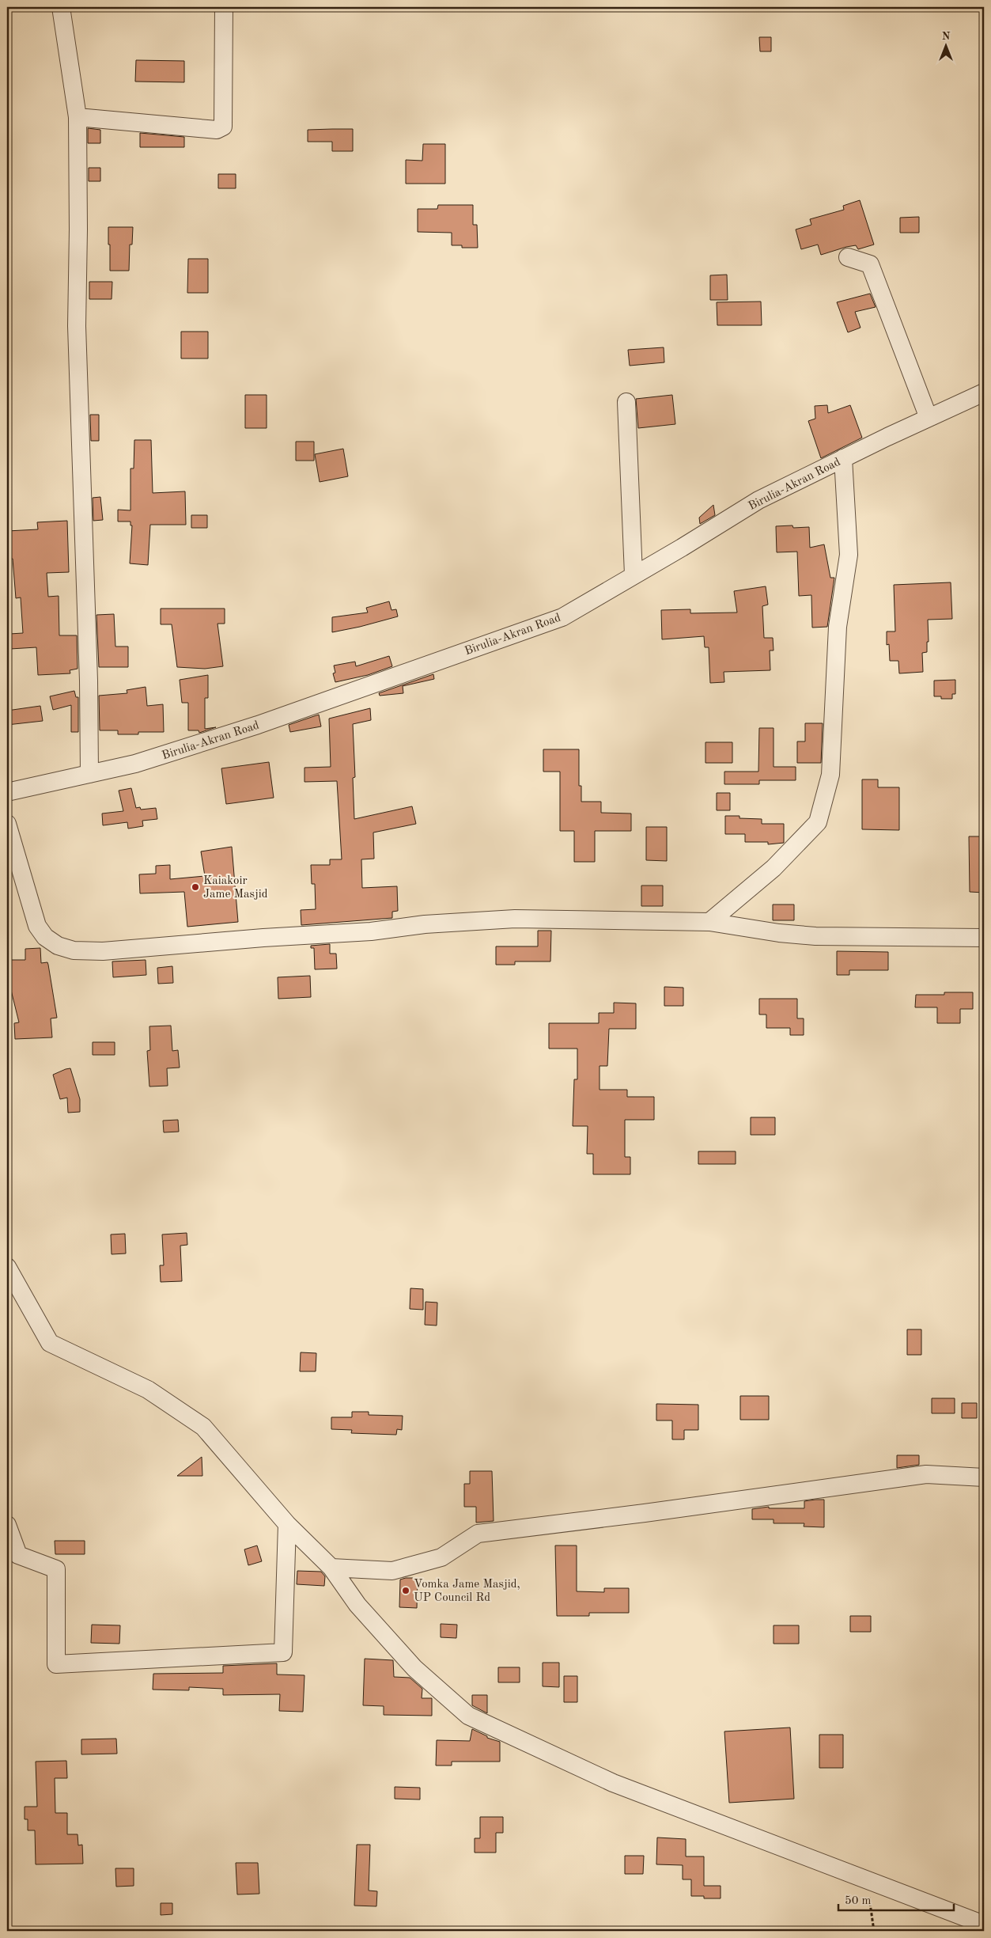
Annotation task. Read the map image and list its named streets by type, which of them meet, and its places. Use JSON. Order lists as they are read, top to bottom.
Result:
{
  "streets": {
    "street": ["Birulia-Akran Road"]
  },
  "places": ["Kaiakoir Jame Masjid", "Vomka Jame Masjid, UP Council Rd"],
  "scale_bar": "50 m",
  "north": "top"
}
